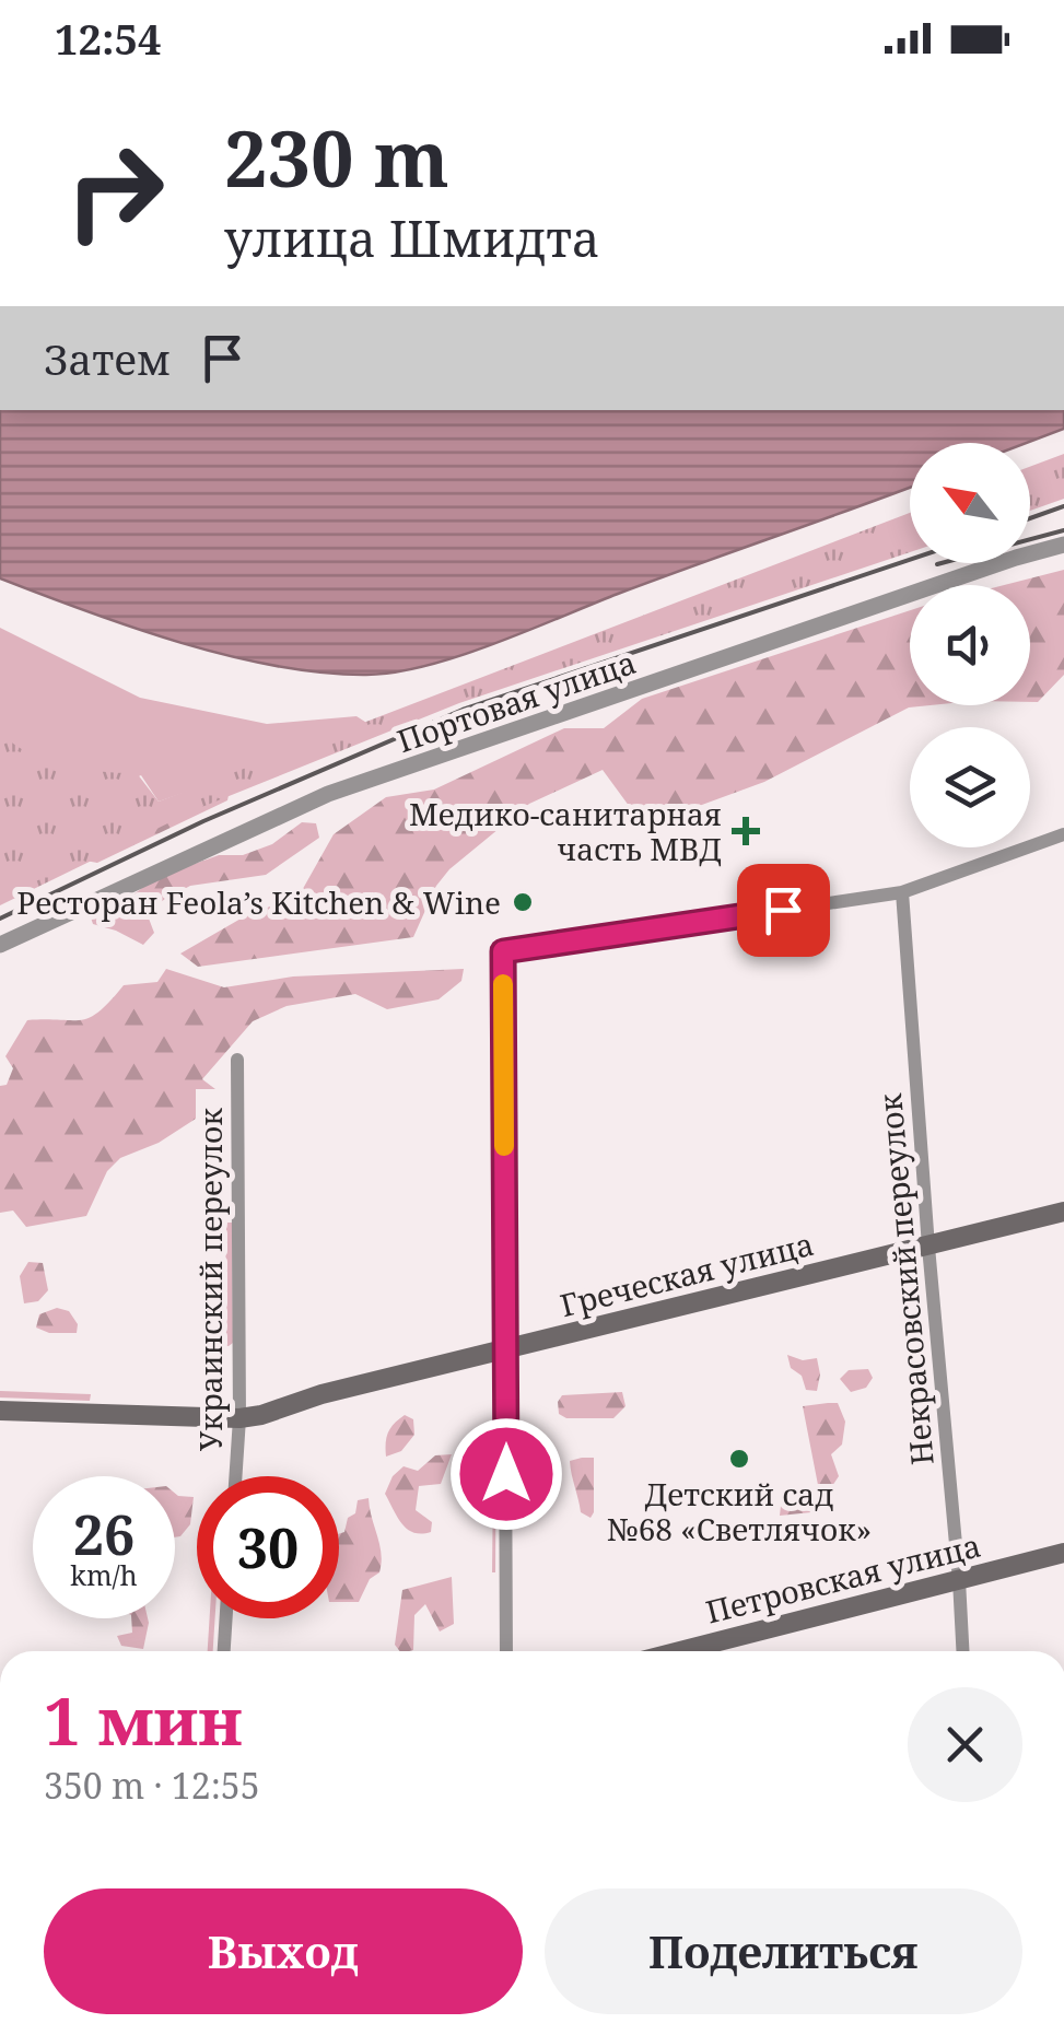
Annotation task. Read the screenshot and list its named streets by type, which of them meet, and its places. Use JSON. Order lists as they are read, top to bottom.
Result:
{
  "streets": {
    "main road": ["Греческая улица", "Петровская улица"],
    "street": ["Портовая улица", "Украинский переулок", "Некрасовский переулок"]
  },
  "crossings": [
    ["Греческая улица", "Украинский переулок"],
    ["Греческая улица", "Некрасовский переулок"],
    ["Некрасовский переулок", "Петровская улица"]
  ],
  "places": {
    "health": ["Медико-санитарная часть МВД"],
    "other": ["Ресторан Feola’s Kitchen & Wine", "Детский сад №68 «Светлячок»"]
  },
  "north": "top left",
  "page": {
    "status": "12:54",
    "turn": ["230 m", "улица Шмидта"],
    "then": "Затем",
    "speed": "26 km/h",
    "limit": "30",
    "heading": ["1 мин", "350 m · 12:55"],
    "buttons": ["Выход", "Поделиться"]
  }
}
